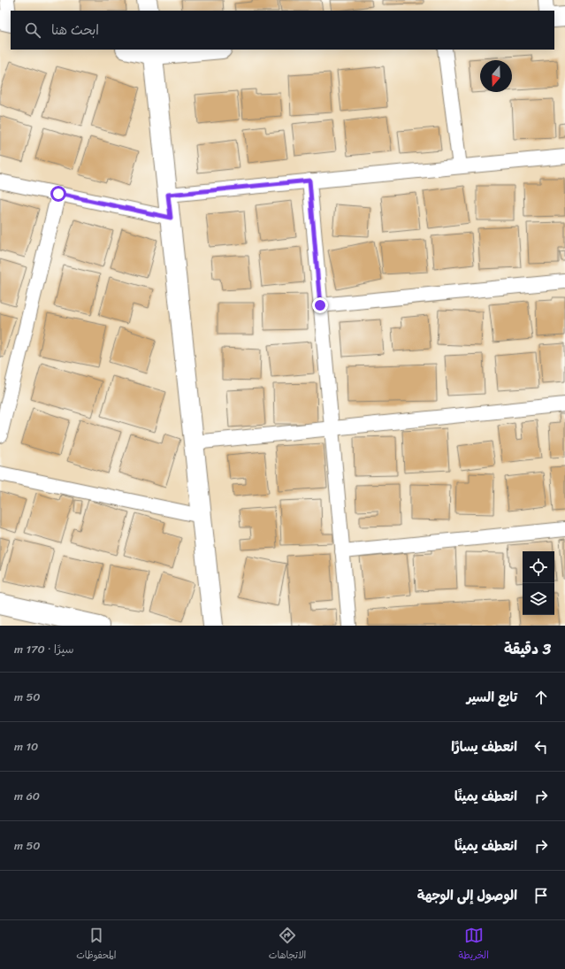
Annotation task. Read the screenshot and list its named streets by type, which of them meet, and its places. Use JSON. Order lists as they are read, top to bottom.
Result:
{
  "north": "bottom",
  "page": {
    "search": "ابحث هنا",
    "heading": ["3 دقيقة", "سيرًا · 170 m"],
    "list": [
      ["تابع السير", "50 m"],
      ["انعطف يسارًا", "10 m"],
      ["انعطف يمينًا", "60 m"],
      ["انعطف يمينًا", "50 m"],
      "الوصول إلى الوجهة"
    ],
    "nav": ["الخريطة", "الاتجاهات", "المحفوظات"]
  }
}
